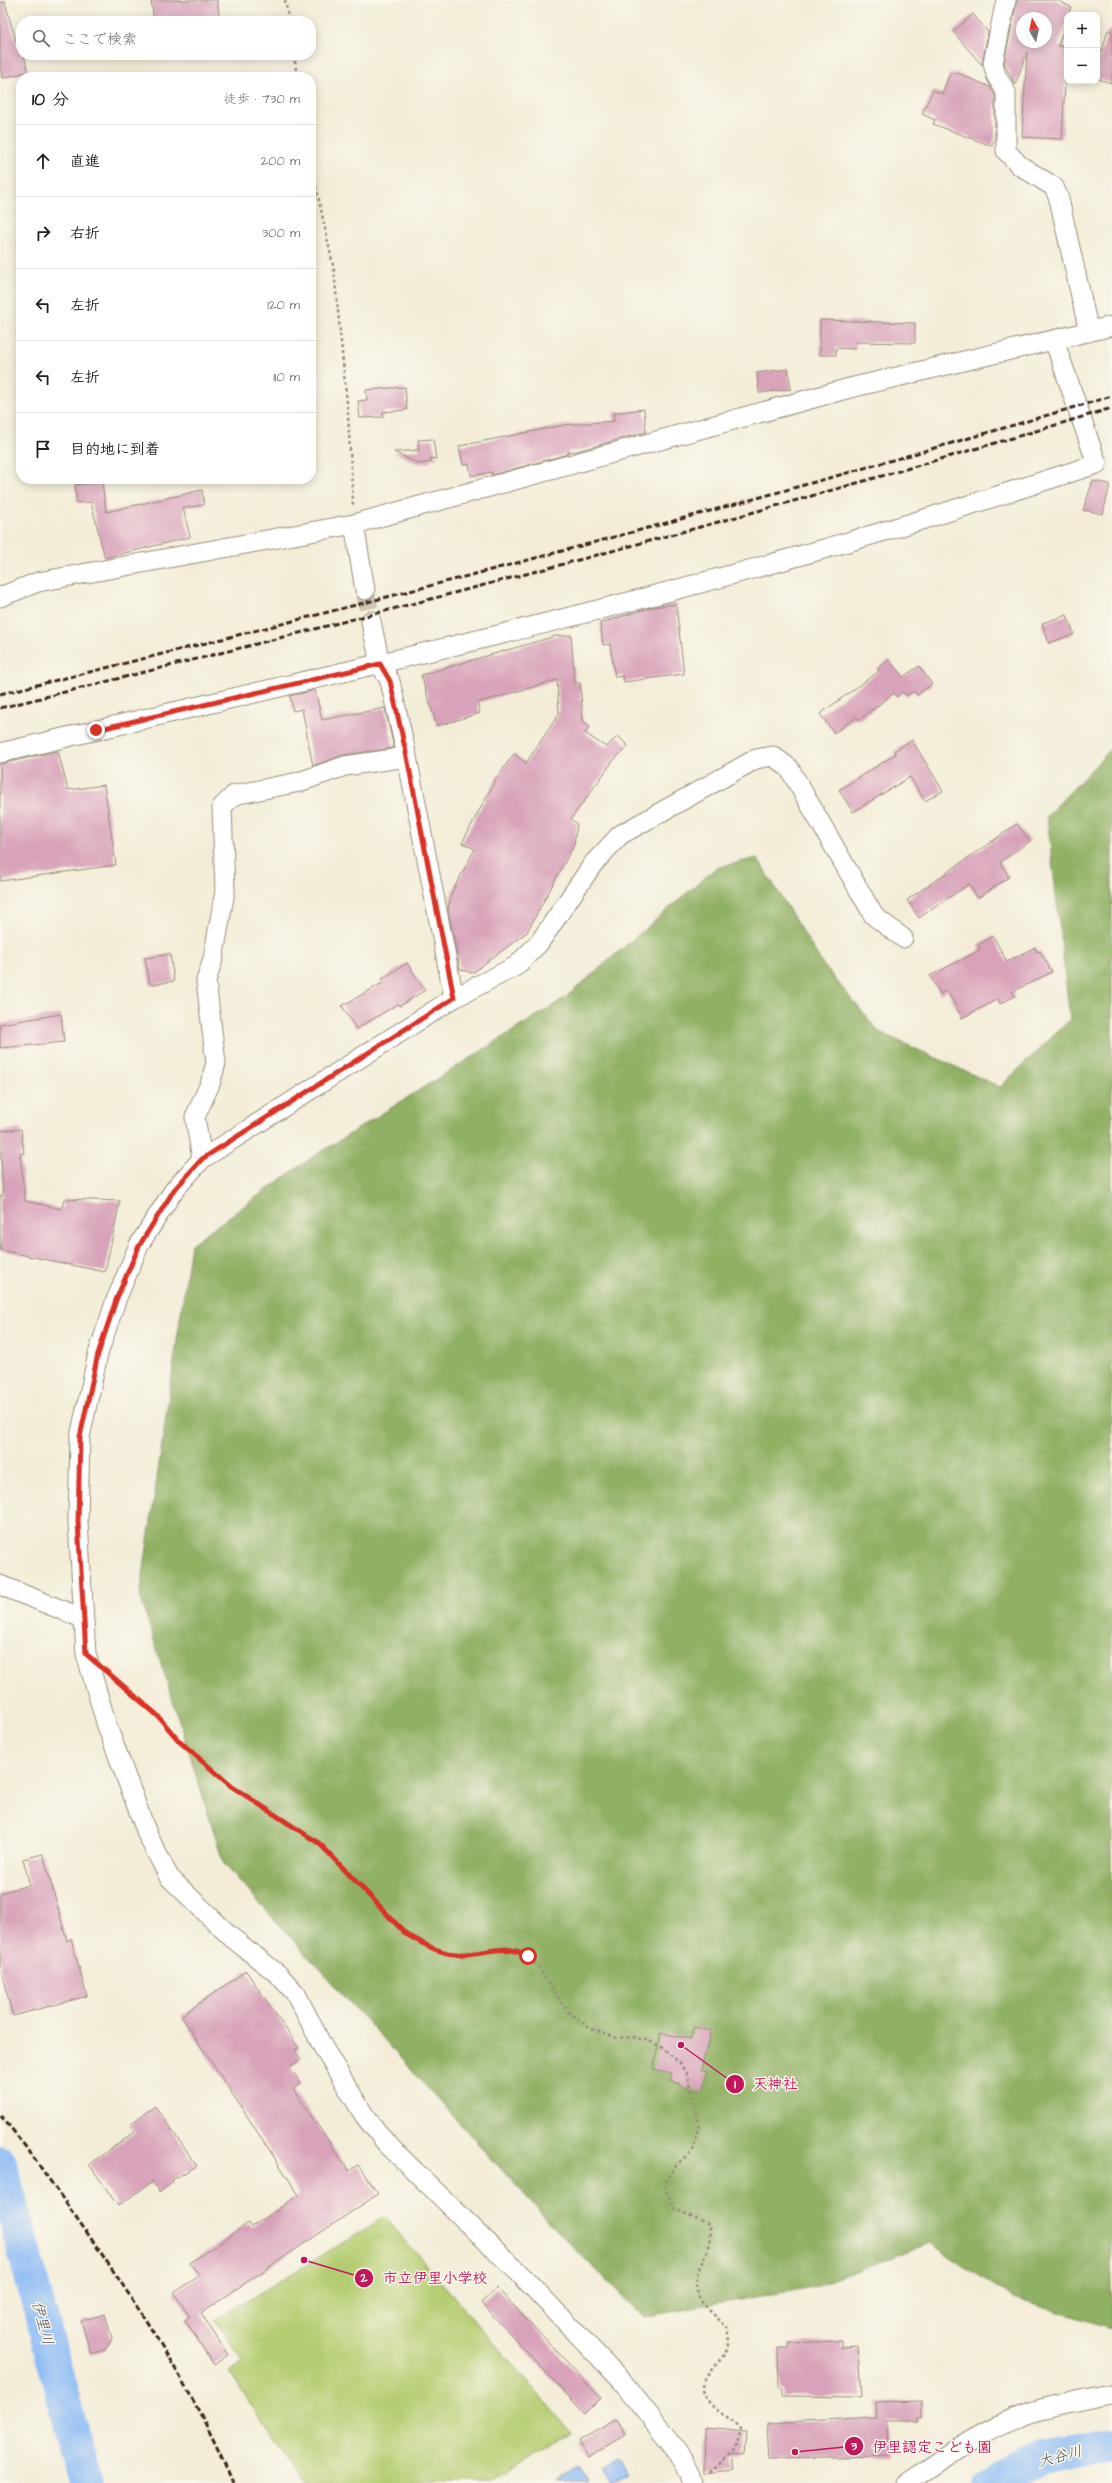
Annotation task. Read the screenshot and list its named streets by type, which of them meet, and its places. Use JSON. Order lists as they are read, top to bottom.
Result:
{
  "water": ["伊里川", "大谷川"],
  "places": ["天神社", "市立伊里小学校", "伊里認定こども園"],
  "north": "top",
  "page": {
    "map_buttons": ["+", "−"],
    "search": "ここで検索",
    "heading": ["10 分", "徒歩 · 730 m"],
    "list": [
      ["直進", "200 m"],
      ["右折", "300 m"],
      ["左折", "120 m"],
      ["左折", "110 m"],
      "目的地に到着"
    ]
  }
}
